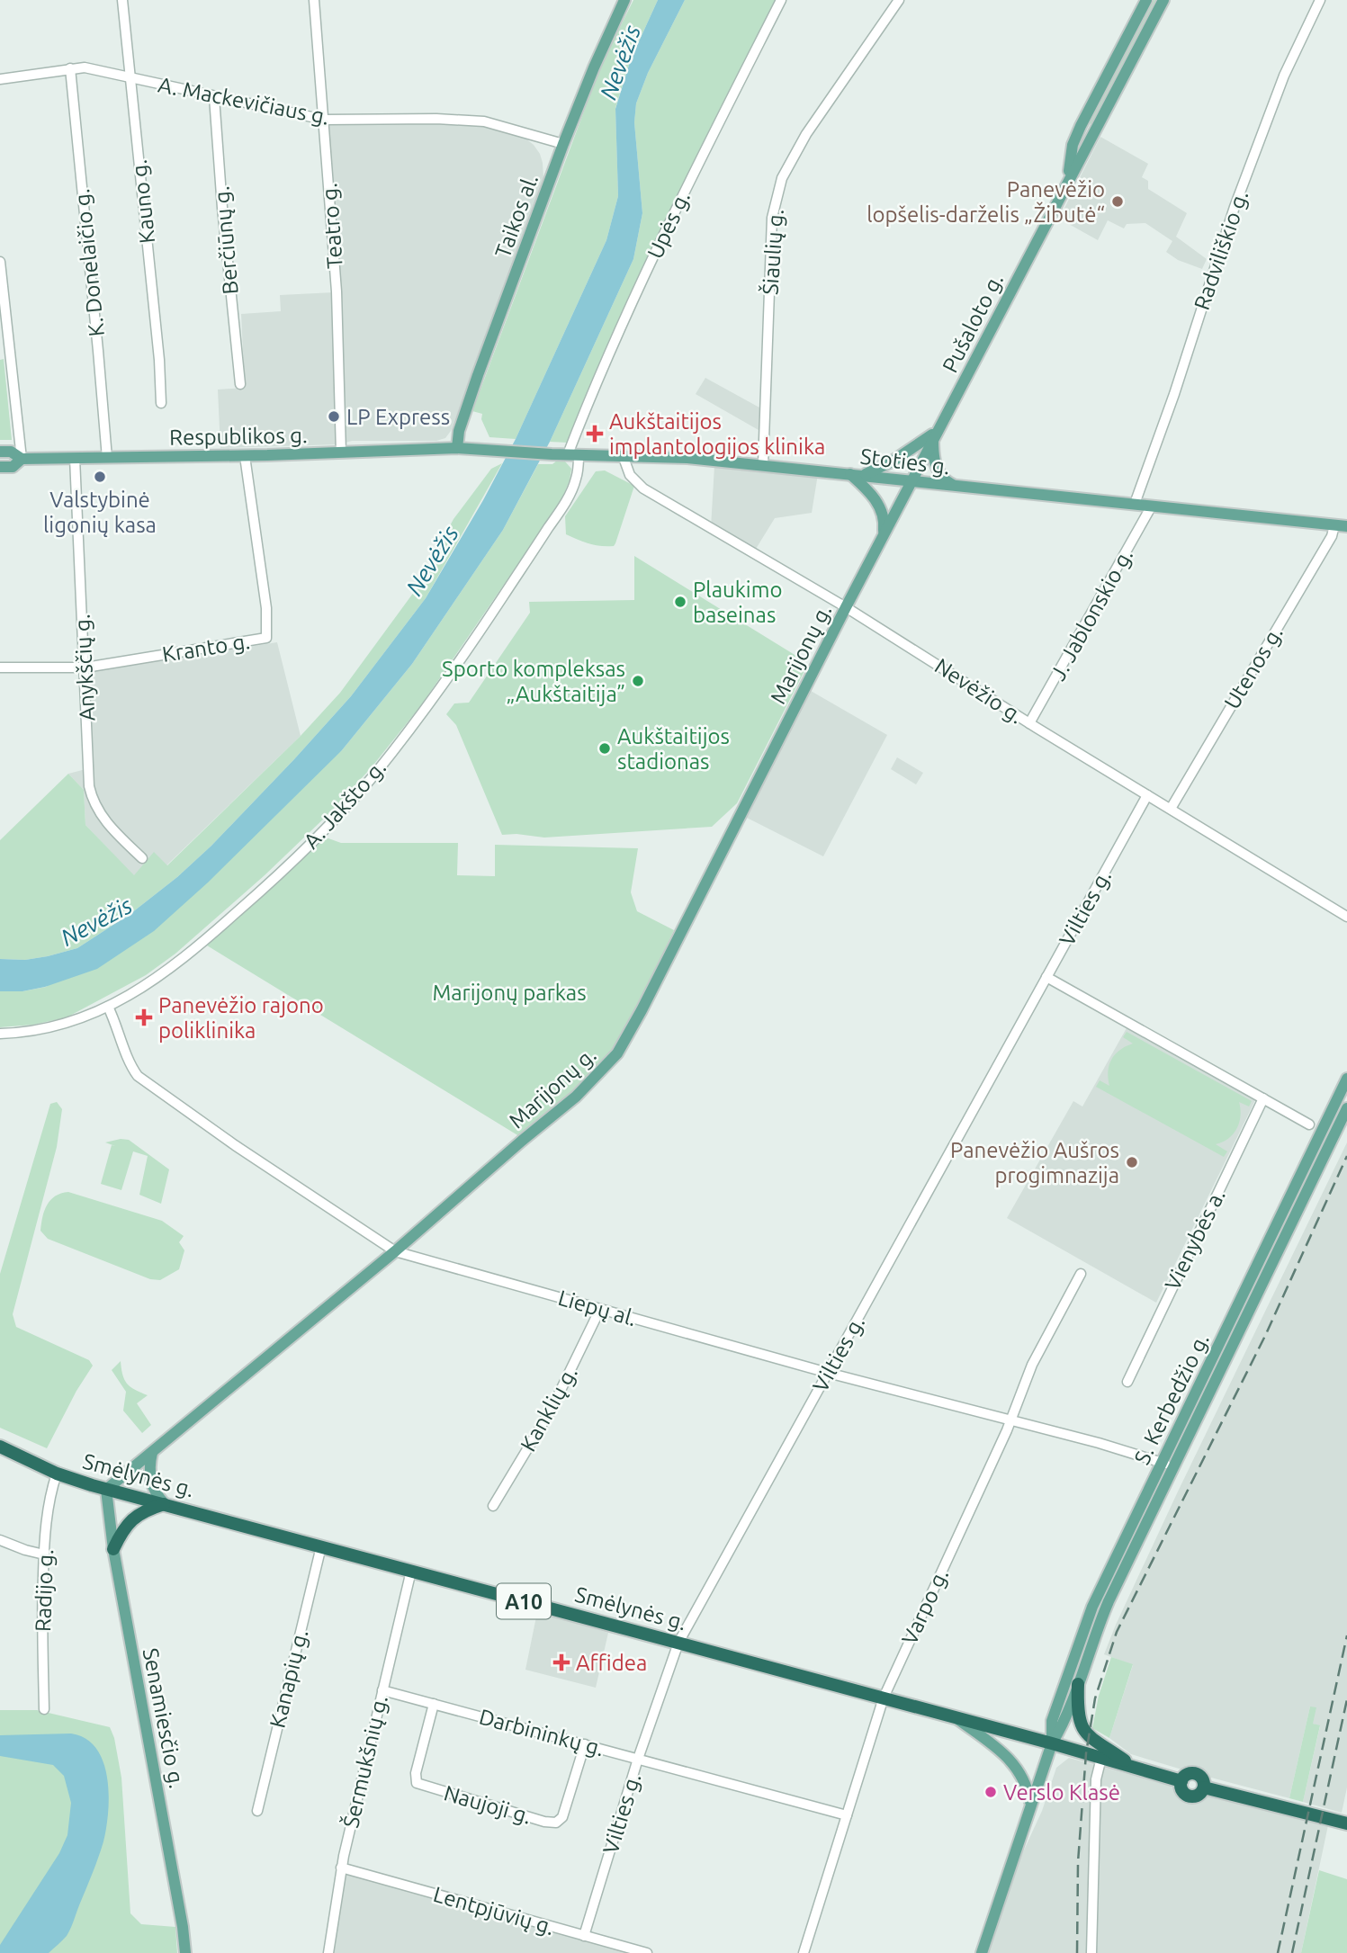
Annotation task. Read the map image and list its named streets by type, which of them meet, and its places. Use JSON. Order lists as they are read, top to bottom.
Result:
{
  "streets": {
    "highway": ["Smėlynės g.", "A10"],
    "main road": [
      "Taikos al.",
      "Pušaloto g.",
      "Respublikos g.",
      "Stoties g.",
      "Marijonų g.",
      "S. Kerbedžio g.",
      "Senamiesčio g."
    ],
    "street": [
      "A. Mackevičiaus g.",
      "Kauno g.",
      "Upės g.",
      "Teatro g.",
      "Berčiūnų g.",
      "Radviliškio g.",
      "Šiaulių g.",
      "K. Donelaičio g.",
      "J. Jablonskio g.",
      "Kranto g.",
      "Anykščių g.",
      "Utenos g.",
      "Nevėžio g.",
      "A. Jakšto g.",
      "Vilties g.",
      "Vienybės a.",
      "Liepų al.",
      "Kanklių g.",
      "Radijo g.",
      "Varpo g.",
      "Kanapių g.",
      "Darbininkų g.",
      "Šermukšnių g.",
      "Naujoji g.",
      "Lentpjūvių g."
    ]
  },
  "crossings": [
    ["A. Mackevičiaus g.", "Kauno g."],
    ["A. Mackevičiaus g.", "Taikos al."],
    ["A. Mackevičiaus g.", "Teatro g."],
    ["A. Mackevičiaus g.", "Berčiūnų g."],
    ["A. Mackevičiaus g.", "K. Donelaičio g."],
    ["Taikos al.", "Respublikos g."],
    ["Taikos al.", "Stoties g."],
    ["Upės g.", "Stoties g."],
    ["Upės g.", "A. Jakšto g."],
    ["Teatro g.", "Respublikos g."],
    ["Radviliškio g.", "Stoties g."],
    ["Šiaulių g.", "Stoties g."],
    ["K. Donelaičio g.", "Respublikos g."],
    ["Pušaloto g.", "Stoties g."],
    ["Pušaloto g.", "Marijonų g."],
    ["Respublikos g.", "Stoties g."],
    ["Respublikos g.", "Kranto g."],
    ["Respublikos g.", "Anykščių g."],
    ["Stoties g.", "J. Jablonskio g."],
    ["Stoties g.", "Marijonų g."],
    ["Stoties g.", "Utenos g."],
    ["Stoties g.", "Nevėžio g."],
    ["Stoties g.", "A. Jakšto g."],
    ["J. Jablonskio g.", "Nevėžio g."],
    ["Kranto g.", "Anykščių g."],
    ["Marijonų g.", "Nevėžio g."],
    ["Marijonų g.", "Liepų al."],
    ["Marijonų g.", "Smėlynės g."],
    ["Marijonų g.", "Senamiesčio g."],
    ["Utenos g.", "Nevėžio g."],
    ["Nevėžio g.", "Vilties g."],
    ["A. Jakšto g.", "Liepų al."],
    ["Vilties g.", "Liepų al."],
    ["Vilties g.", "Smėlynės g."],
    ["Vilties g.", "Darbininkų g."],
    ["Vilties g.", "Lentpjūvių g."],
    ["Liepų al.", "S. Kerbedžio g."],
    ["Liepų al.", "Kanklių g."],
    ["Liepų al.", "Varpo g."],
    ["S. Kerbedžio g.", "Smėlynės g."],
    ["Smėlynės g.", "Radijo g."],
    ["Smėlynės g.", "Varpo g."],
    ["Smėlynės g.", "Kanapių g."],
    ["Smėlynės g.", "Senamiesčio g."],
    ["Smėlynės g.", "Šermukšnių g."],
    ["Varpo g.", "Darbininkų g."],
    ["Darbininkų g.", "Šermukšnių g."],
    ["Darbininkų g.", "Naujoji g."],
    ["Šermukšnių g.", "Lentpjūvių g."]
  ],
  "water": ["Nevėžis"],
  "parks": ["Marijonų parkas"],
  "places": {
    "other": [
      "Panevėžio lopšelis-darželis „Žibutė“",
      "LP Express",
      "Valstybinė ligonių kasa",
      "Plaukimo baseinas",
      "Sporto kompleksas „Aukštaitija”",
      "Aukštaitijos stadionas",
      "Panevėžio Aušros progimnazija",
      "Verslo Klasė"
    ],
    "health": ["Aukštaitijos implantologijos klinika", "Panevėžio rajono poliklinika", "Affidea"]
  }
}
